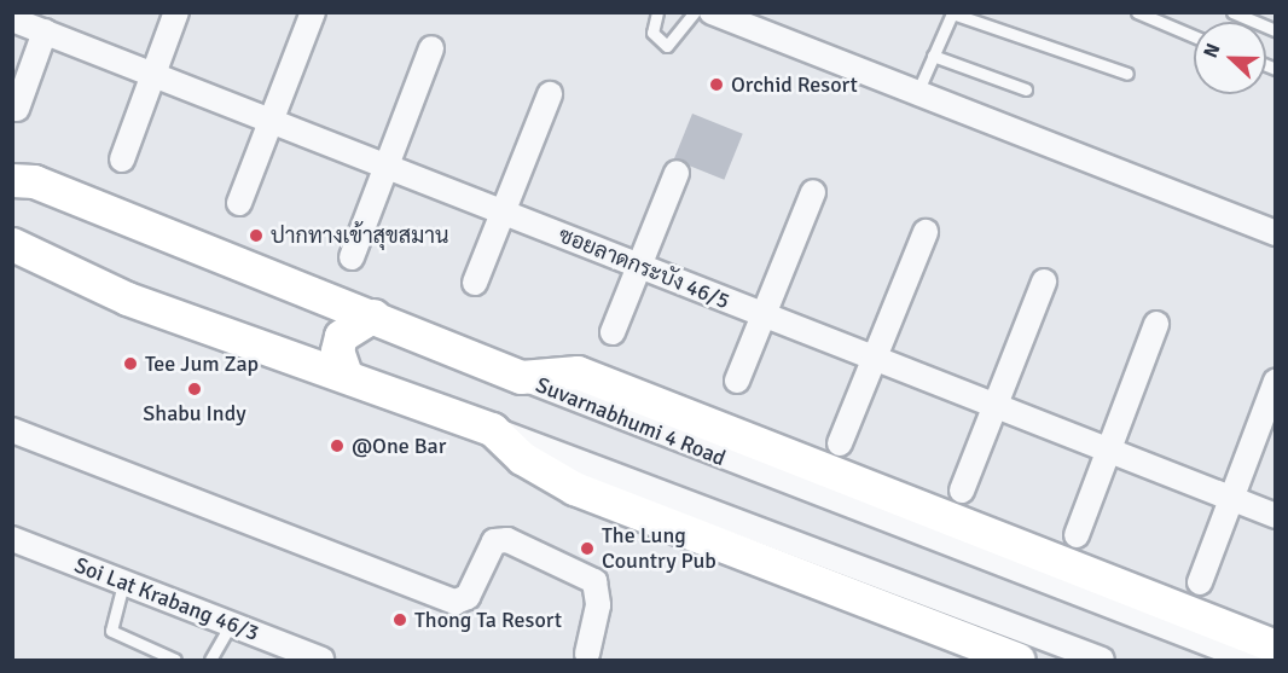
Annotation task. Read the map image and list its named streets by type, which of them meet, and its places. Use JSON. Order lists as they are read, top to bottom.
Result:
{
  "streets": {
    "street": ["ซอยลาดกระบัง 46/5", "Suvarnabhumi 4 Road", "Soi Lat Krabang 46/3"]
  },
  "places": [
    "Orchid Resort",
    "ปากทางเข้าสุขสมาน",
    "Tee Jum Zap",
    "Shabu Indy",
    "@One Bar",
    "The Lung Country Pub",
    "Thong Ta Resort"
  ],
  "north": "left"
}
